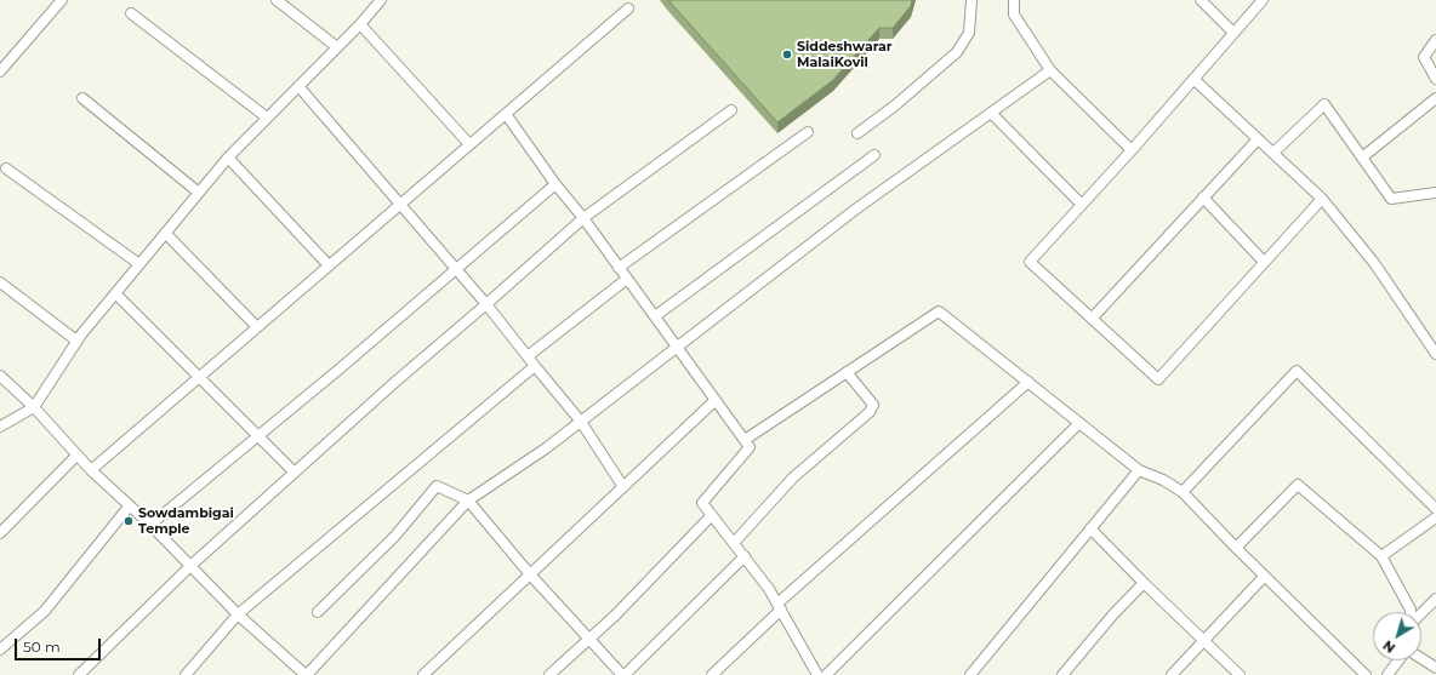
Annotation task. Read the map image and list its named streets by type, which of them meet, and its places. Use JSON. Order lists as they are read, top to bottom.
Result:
{
  "places": ["Siddeshwarar MalaiKovil", "Sowdambigai Temple"],
  "scale_bar": "50 m",
  "north": "bottom left"
}
